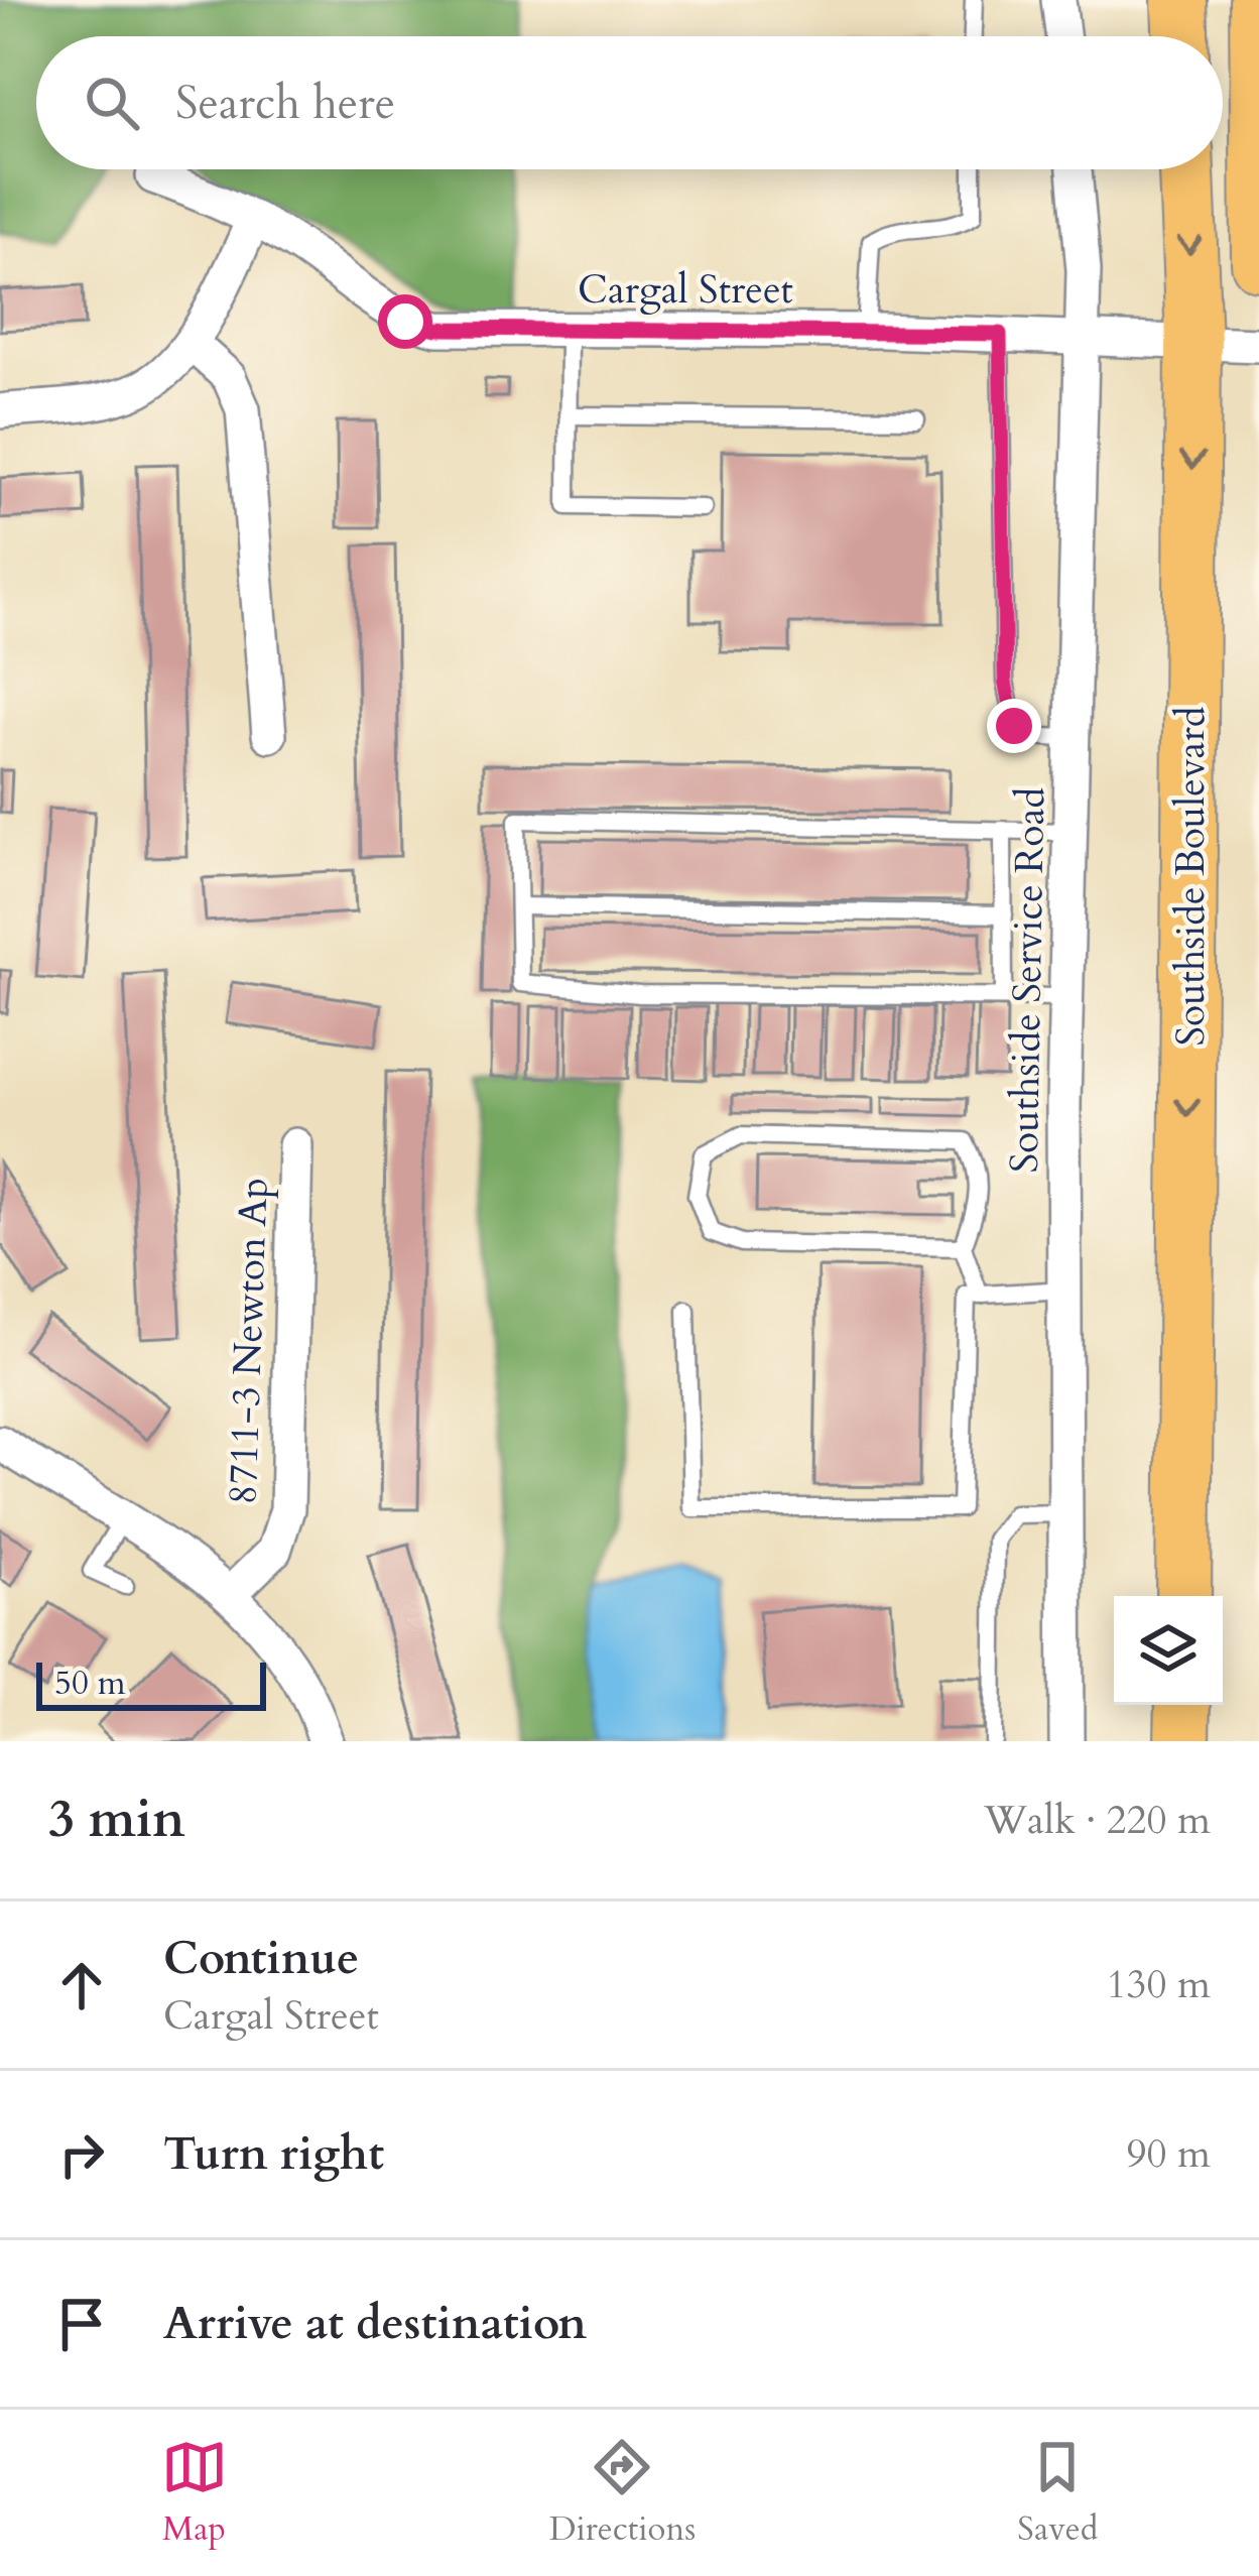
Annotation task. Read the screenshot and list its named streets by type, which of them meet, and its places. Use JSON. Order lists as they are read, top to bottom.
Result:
{
  "streets": {
    "highway": ["Southside Boulevard"],
    "street": ["Cargal Street", "Southside Service Road", "8711-3 Newton Ap"]
  },
  "crossings": [
    ["Cargal Street", "Southside Boulevard"],
    ["Cargal Street", "Southside Service Road"]
  ],
  "one_way": ["Southside Boulevard"],
  "scale_bar": "50 m",
  "page": {
    "search": "Search here",
    "scale": "50 m",
    "heading": ["3 min", "Walk · 220 m"],
    "list": [
      ["Continue", "Cargal Street", "130 m"],
      ["Turn right", "90 m"],
      "Arrive at destination"
    ],
    "nav": ["Map", "Directions", "Saved"]
  }
}
